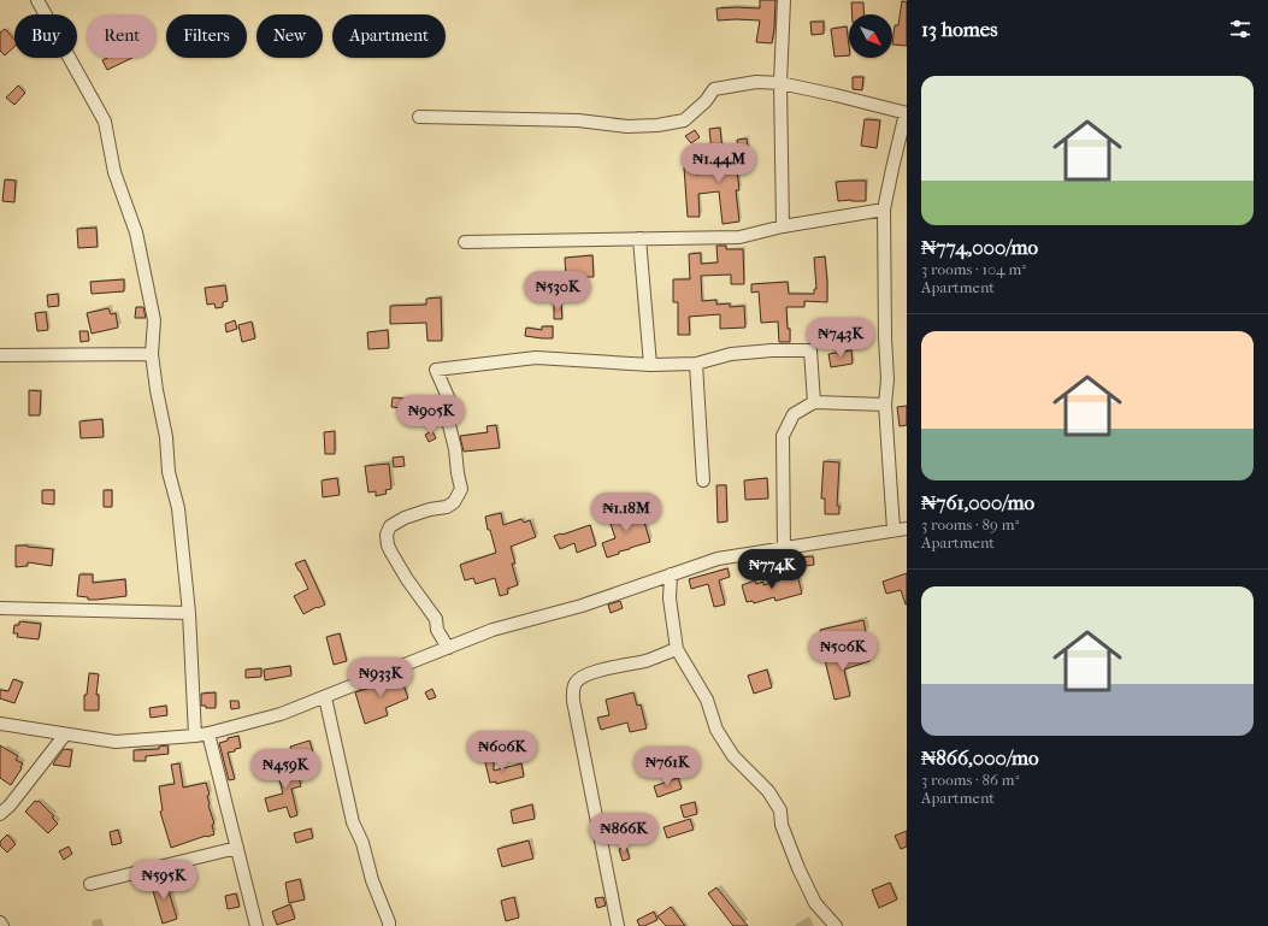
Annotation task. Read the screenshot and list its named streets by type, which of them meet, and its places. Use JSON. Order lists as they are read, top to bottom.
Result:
{
  "north": "bottom right",
  "page": {
    "heading": "13 homes",
    "chip": [
      "Buy",
      "Rent",
      "Filters",
      "New",
      "Apartment"
    ],
    "list": [
      {
        "name": "₦774,000/mo",
        "note": "3 rooms · 104 m² · Apartment"
      },
      {
        "name": "₦761,000/mo",
        "note": "3 rooms · 89 m² · Apartment"
      },
      {
        "name": "₦866,000/mo",
        "note": "3 rooms · 86 m² · Apartment"
      }
    ],
    "price": [
      "₦1.44M",
      "₦530K",
      "₦743K",
      "₦905K",
      "₦1.18M",
      "₦774K",
      "₦506K",
      "₦933K",
      "₦606K",
      "₦761K",
      "₦459K",
      "₦866K",
      "₦595K"
    ]
  }
}
